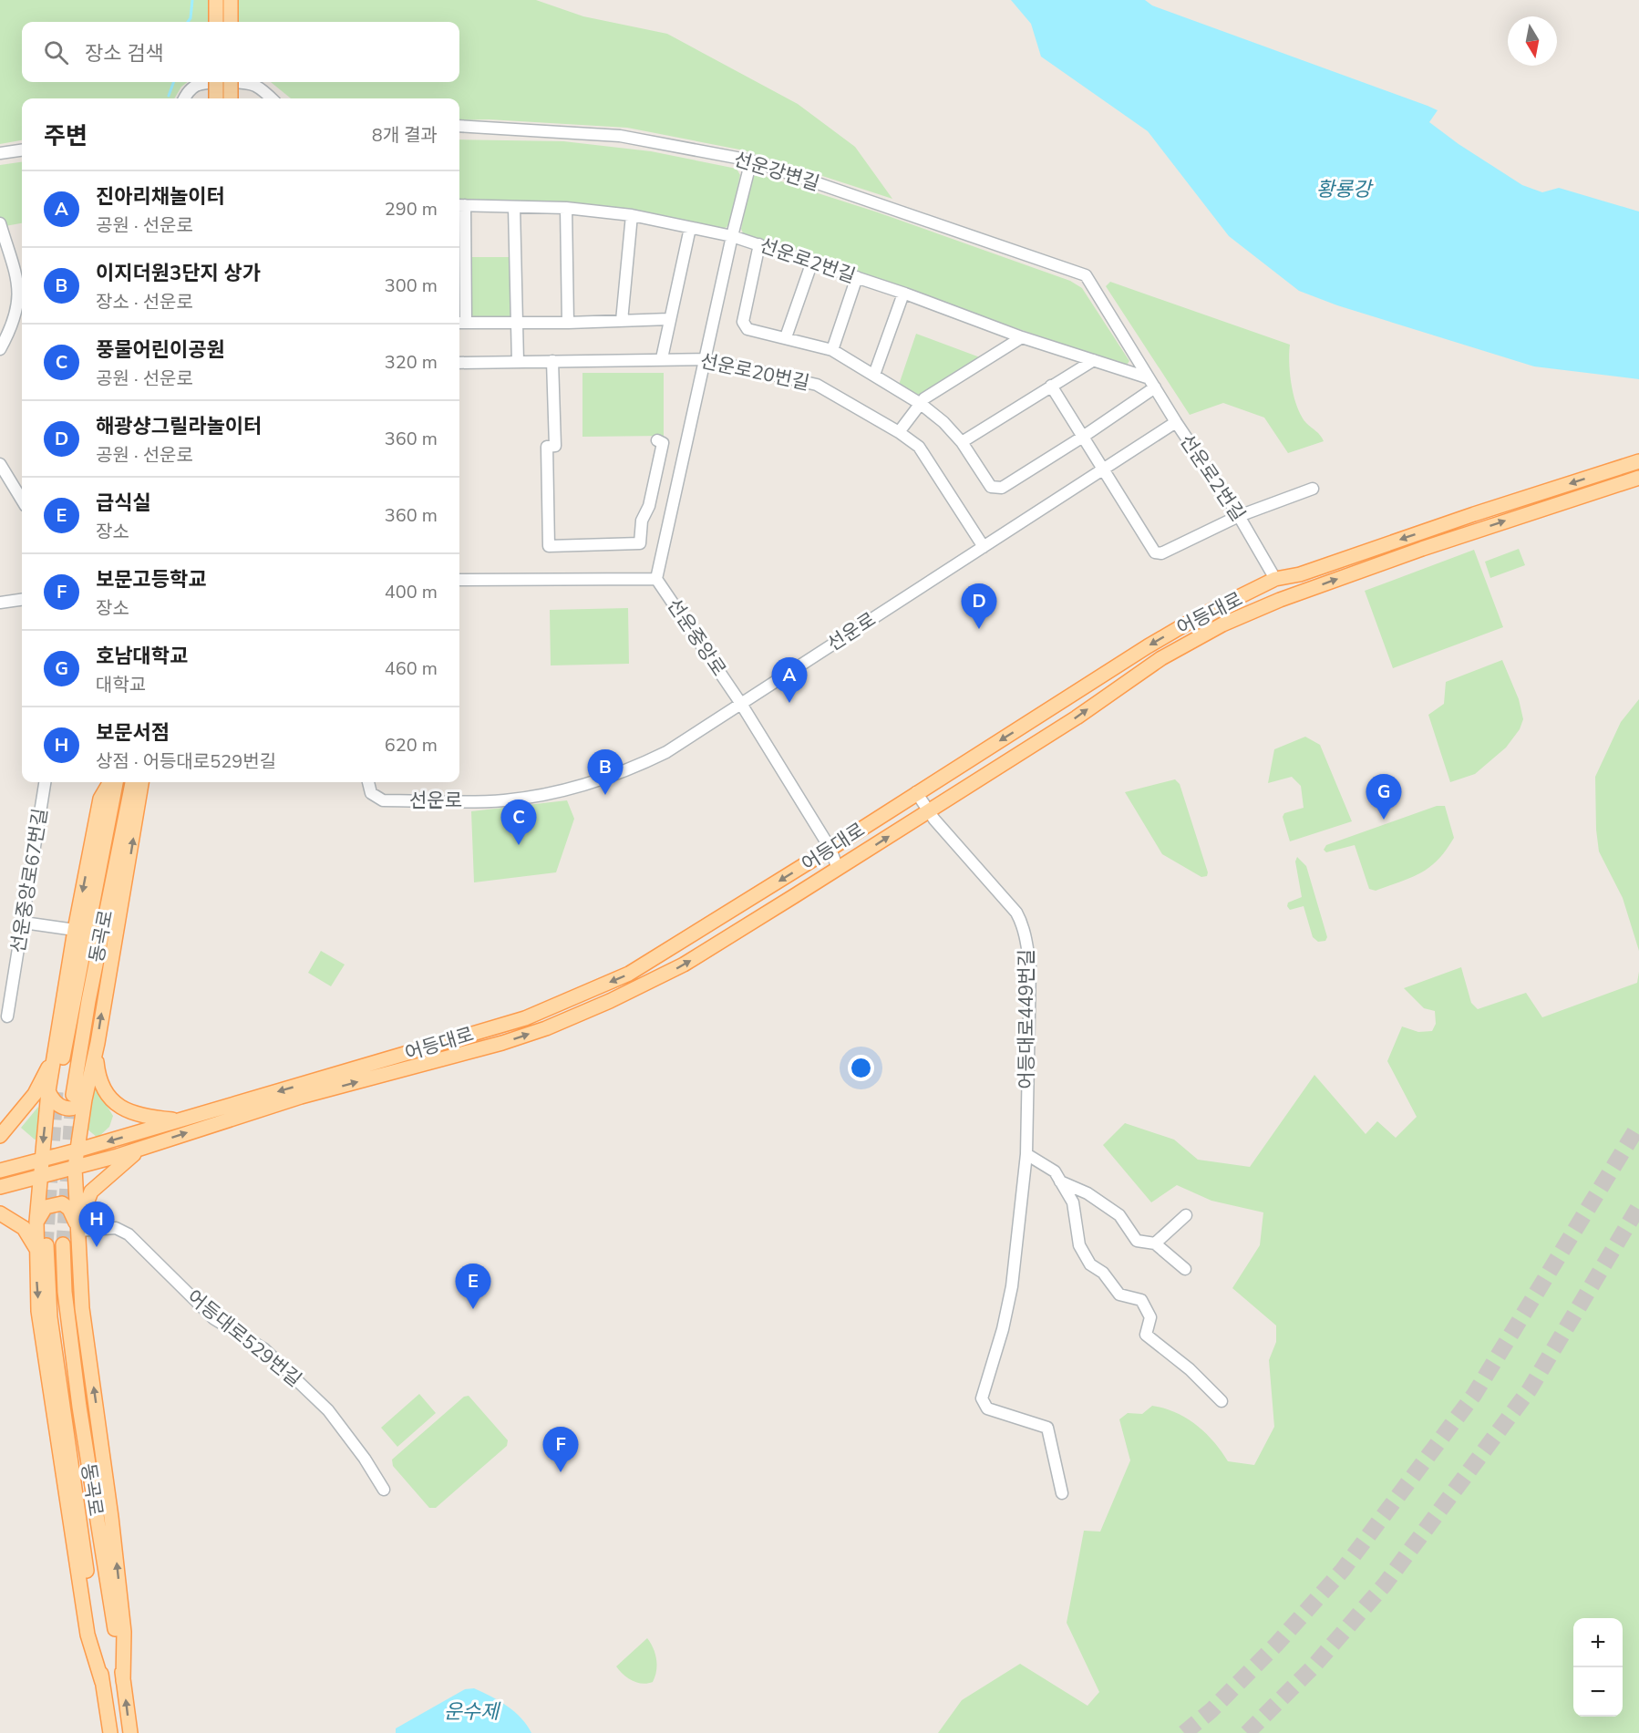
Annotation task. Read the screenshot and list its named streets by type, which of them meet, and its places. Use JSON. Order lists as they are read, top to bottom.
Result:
{
  "streets": {
    "main road": ["어등대로", "동곡로"],
    "street": [
      "선운강변길",
      "선운로2번길",
      "선운로20번길",
      "선운로",
      "선운중앙로",
      "선운중앙로67번길",
      "어등대로449번길",
      "어등대로529번길"
    ]
  },
  "crossings": [
    ["선운강변길", "선운로2번길"],
    ["선운로2번길", "어등대로"],
    ["선운로2번길", "선운로"],
    ["선운로20번길", "선운로"],
    ["어등대로", "선운중앙로"],
    ["어등대로", "어등대로449번길"],
    ["선운로", "선운중앙로"]
  ],
  "water": ["황룡강", "운수제"],
  "north": "bottom",
  "page": {
    "search": "장소 검색",
    "heading": ["주변", "8개 결과"],
    "list": [
      {
        "mark": "A",
        "name": "진아리채놀이터",
        "note": "공원 · 선운로",
        "value": "290 m"
      },
      {
        "mark": "B",
        "name": "이지더원3단지 상가",
        "note": "장소 · 선운로",
        "value": "300 m"
      },
      {
        "mark": "C",
        "name": "풍물어린이공원",
        "note": "공원 · 선운로",
        "value": "320 m"
      },
      {
        "mark": "D",
        "name": "해광샹그릴라놀이터",
        "note": "공원 · 선운로",
        "value": "360 m"
      },
      {
        "mark": "E",
        "name": "급식실",
        "note": "장소",
        "value": "360 m"
      },
      {
        "mark": "F",
        "name": "보문고등학교",
        "note": "장소",
        "value": "400 m"
      },
      {
        "mark": "G",
        "name": "호남대학교",
        "note": "대학교",
        "value": "460 m"
      },
      {
        "mark": "H",
        "name": "보문서점",
        "note": "상점 · 어등대로529번길",
        "value": "620 m"
      }
    ],
    "pins": [
      "D",
      "A",
      "B",
      "G",
      "C",
      "H",
      "E",
      "F"
    ],
    "map_buttons": ["+", "−"]
  }
}
